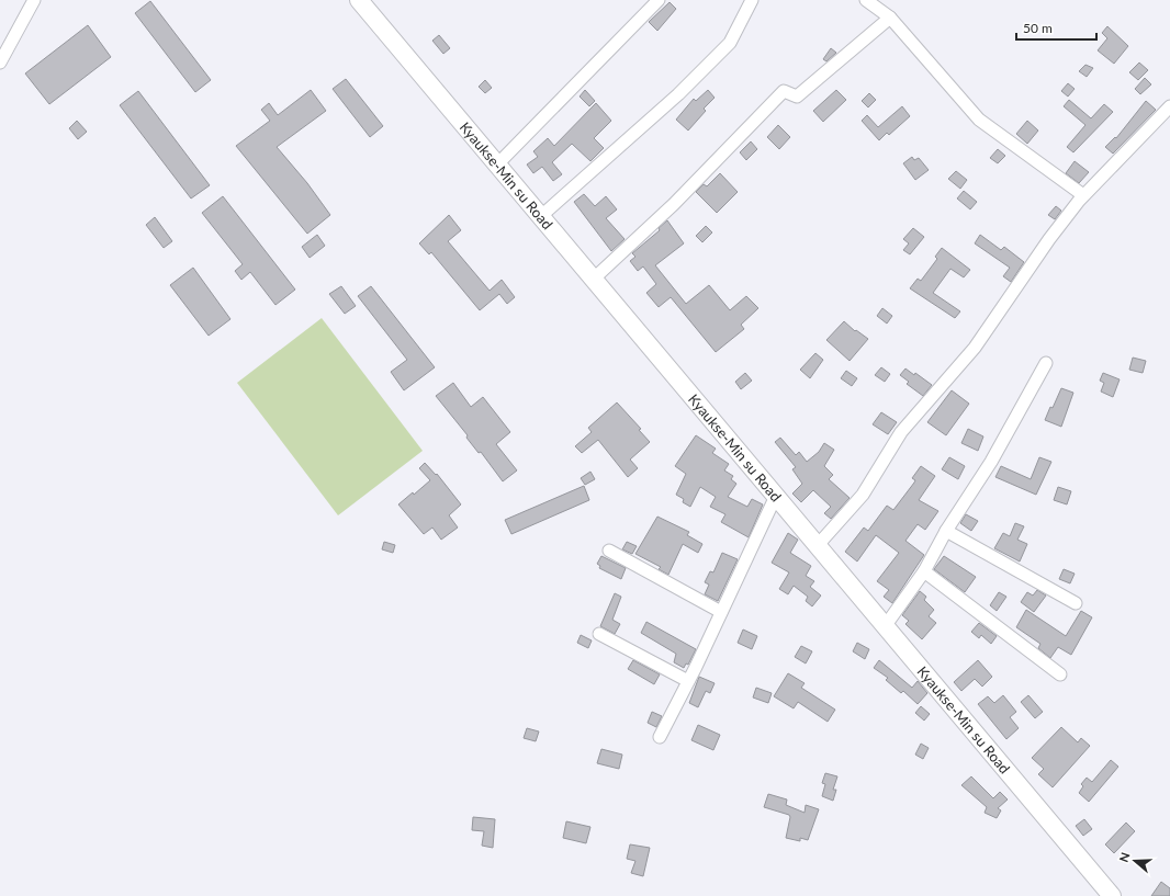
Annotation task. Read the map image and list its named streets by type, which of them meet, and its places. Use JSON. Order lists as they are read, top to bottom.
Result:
{
  "streets": {
    "street": ["Kyaukse-Min su Road"]
  },
  "scale_bar": "50 m",
  "north": "left"
}
